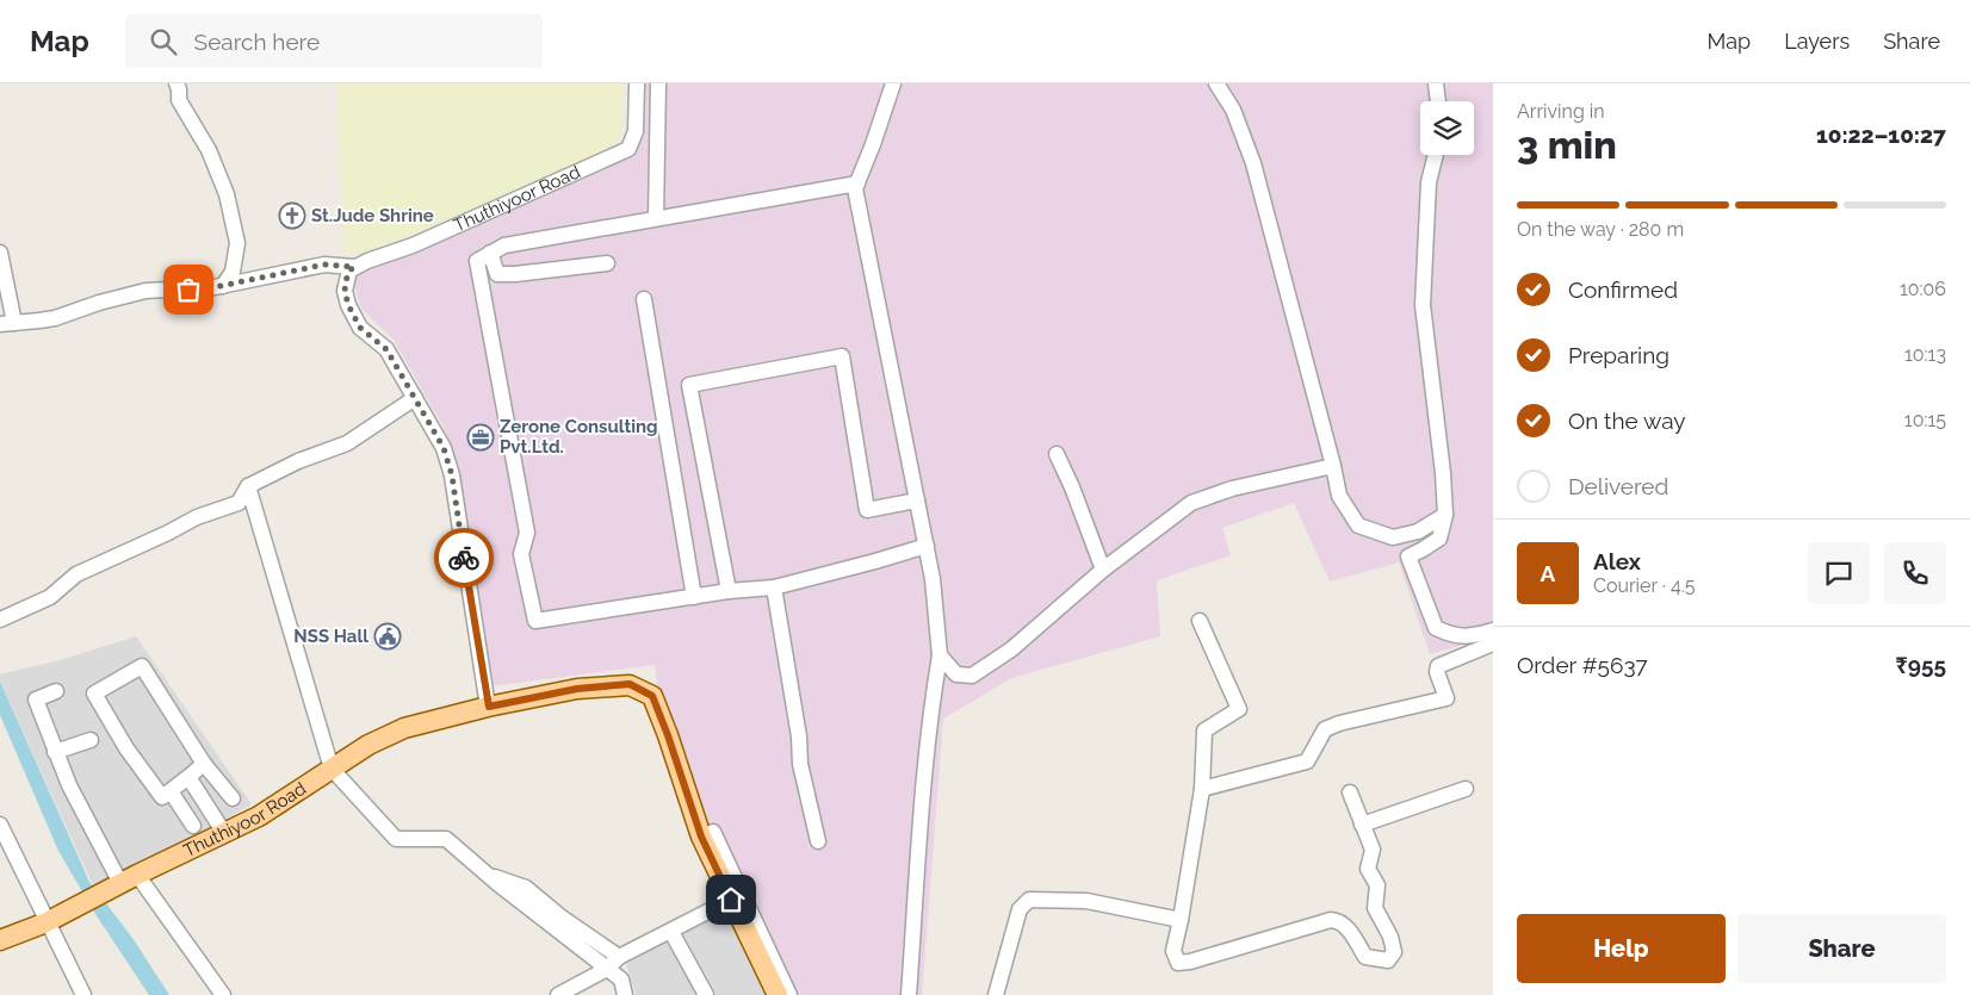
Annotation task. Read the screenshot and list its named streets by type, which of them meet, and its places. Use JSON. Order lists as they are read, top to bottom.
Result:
{
  "streets": {
    "main road": ["Thuthiyoor Road"]
  },
  "places": {
    "church": ["St.Jude Shrine"],
    "office": ["Zerone Consulting Pvt.Ltd."],
    "public building": ["NSS Hall"]
  },
  "page": {
    "header": "Map",
    "search": "Search here",
    "nav": ["Map", "Layers", "Share"],
    "heading": ["3 min", "Arriving in", "10:22–10:27"],
    "panel": [
      "Alex",
      "Courier · 4.5",
      "Order #5637",
      "₹955"
    ],
    "bar": "On the way · 280 m",
    "list": [
      ["Confirmed", "10:06"],
      ["Preparing", "10:13"],
      ["On the way", "10:15"],
      "Delivered"
    ],
    "round": "A",
    "buttons": ["Help", "Share"]
  }
}
